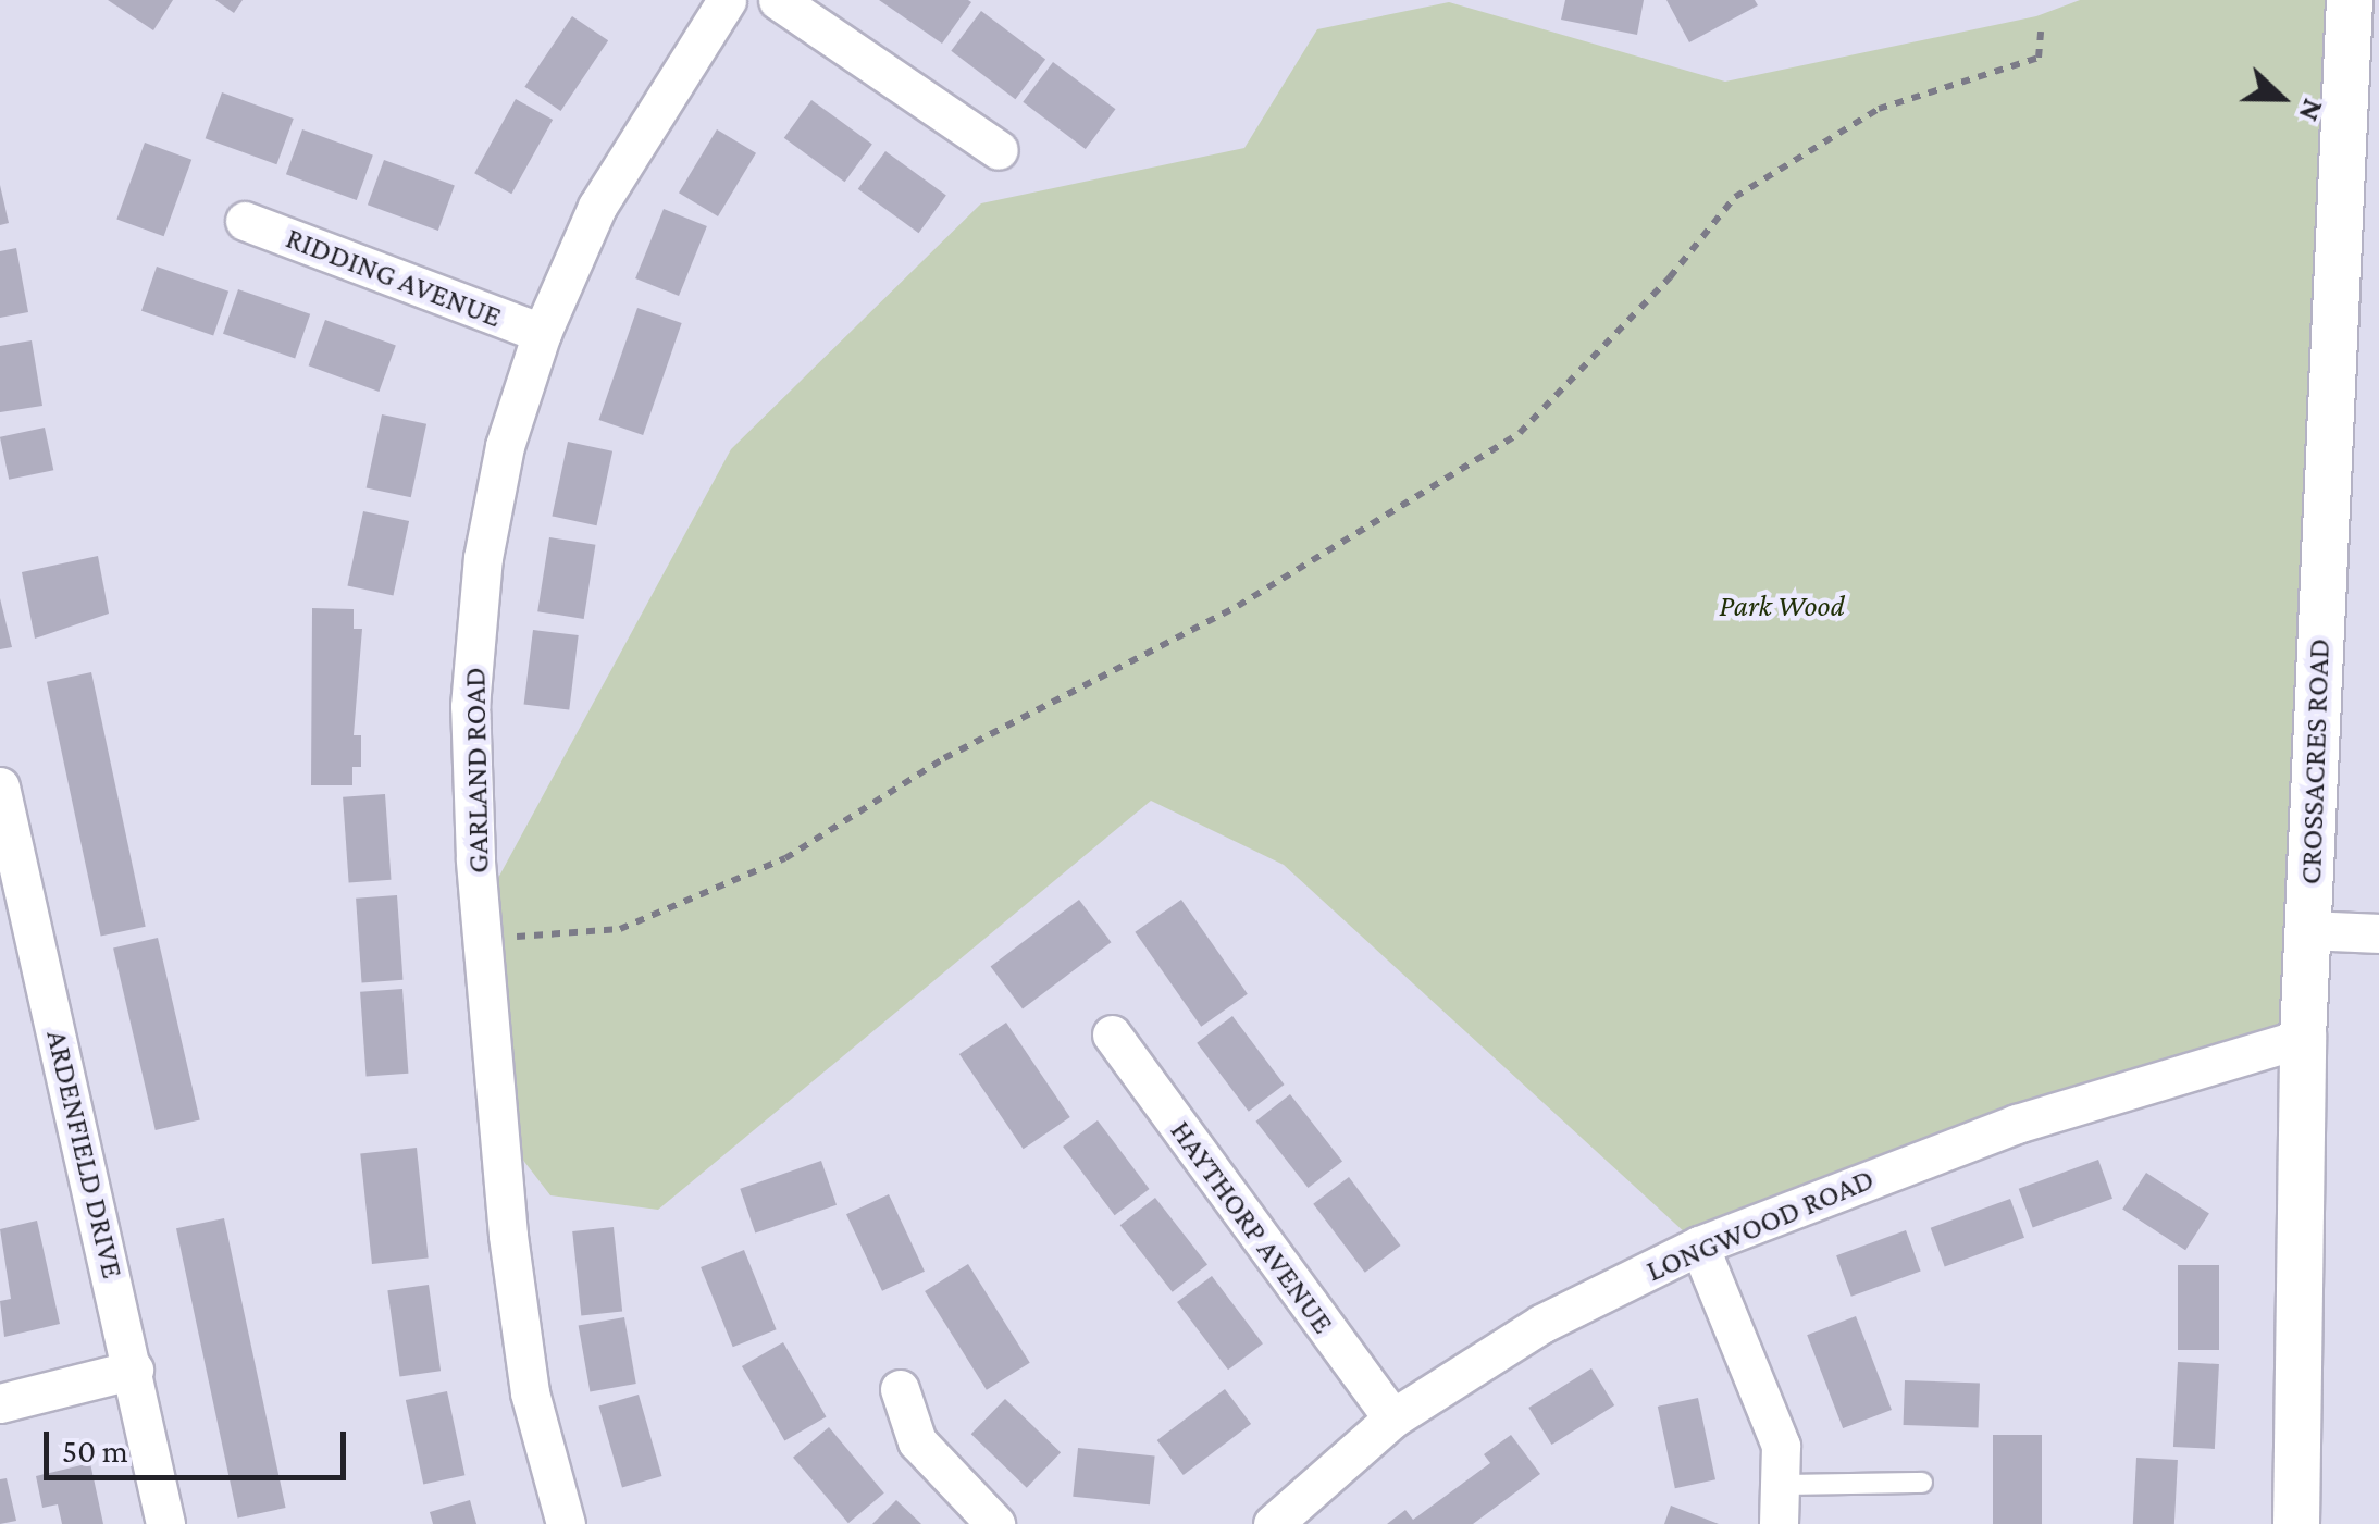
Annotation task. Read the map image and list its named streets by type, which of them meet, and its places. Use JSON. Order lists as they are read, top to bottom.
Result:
{
  "streets": {
    "street": [
      "RIDDING AVENUE",
      "CROSSACRES ROAD",
      "GARLAND ROAD",
      "ARDENFIELD DRIVE",
      "LONGWOOD ROAD",
      "HAYTHORP AVENUE"
    ]
  },
  "crossings": [
    ["RIDDING AVENUE", "GARLAND ROAD"],
    ["CROSSACRES ROAD", "LONGWOOD ROAD"],
    ["LONGWOOD ROAD", "HAYTHORP AVENUE"]
  ],
  "parks": ["Park Wood"],
  "scale_bar": "50 m",
  "north": "right"
}
